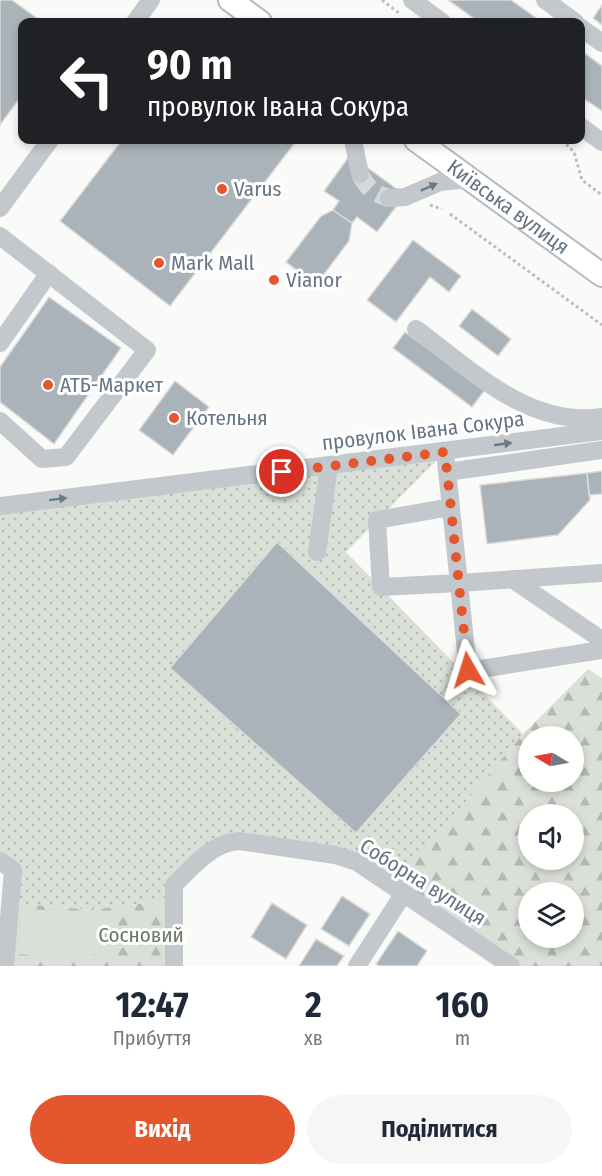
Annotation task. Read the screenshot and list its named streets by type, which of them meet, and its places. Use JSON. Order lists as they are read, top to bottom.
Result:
{
  "streets": {
    "main road": ["Київська вулиця"],
    "street": ["провулок Івана Сокура", "Соборна вулиця"]
  },
  "parks": ["Сосновий"],
  "places": [
    "Varus",
    "Mark Mall",
    "Vianor",
    "АТБ-Маркет",
    "Котельня"
  ],
  "north": "left",
  "page": {
    "turn": ["90 m", "провулок Івана Сокура"],
    "eta": [
      "12:47",
      "Прибуття",
      "2",
      "хв",
      "160",
      "m"
    ],
    "buttons": ["Вихід", "Поділитися"]
  }
}
